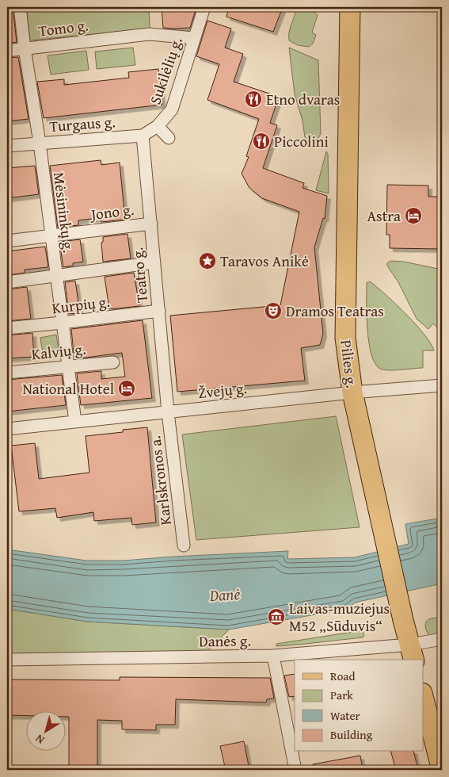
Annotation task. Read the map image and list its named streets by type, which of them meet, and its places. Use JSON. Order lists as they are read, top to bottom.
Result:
{
  "streets": {
    "main road": ["Pilies g."],
    "street": [
      "Tomo g.",
      "Sukilėlių g.",
      "Turgaus g.",
      "Jono g.",
      "Mėsininkų g.",
      "Teatro g.",
      "Kurpių g.",
      "Kalvių g.",
      "Žvejų g.",
      "Karlskronos a.",
      "Danės g."
    ]
  },
  "crossings": [
    ["Tomo g.", "Sukilėlių g."],
    ["Tomo g.", "Mėsininkų g."],
    ["Sukilėlių g.", "Turgaus g."],
    ["Turgaus g.", "Mėsininkų g."],
    ["Turgaus g.", "Teatro g."],
    ["Jono g.", "Mėsininkų g."],
    ["Jono g.", "Teatro g."],
    ["Mėsininkų g.", "Kurpių g."],
    ["Mėsininkų g.", "Kalvių g."],
    ["Mėsininkų g.", "Žvejų g."],
    ["Teatro g.", "Kurpių g."],
    ["Teatro g.", "Žvejų g."],
    ["Teatro g.", "Karlskronos a."],
    ["Pilies g.", "Žvejų g."],
    ["Pilies g.", "Danės g."],
    ["Žvejų g.", "Karlskronos a."]
  ],
  "water": ["Danė"],
  "places": {
    "restaurant": ["Etno dvaras", "Piccolini"],
    "hotel": ["Astra", "National Hotel"],
    "place": ["Taravos Anikė"],
    "theatre": ["Dramos Teatras"],
    "museum": ["Laivas-muziejus M52 „Sūduvis“"]
  },
  "legend": [
    "Road",
    "Park",
    "Water",
    "Building"
  ],
  "north": "bottom left"
}
